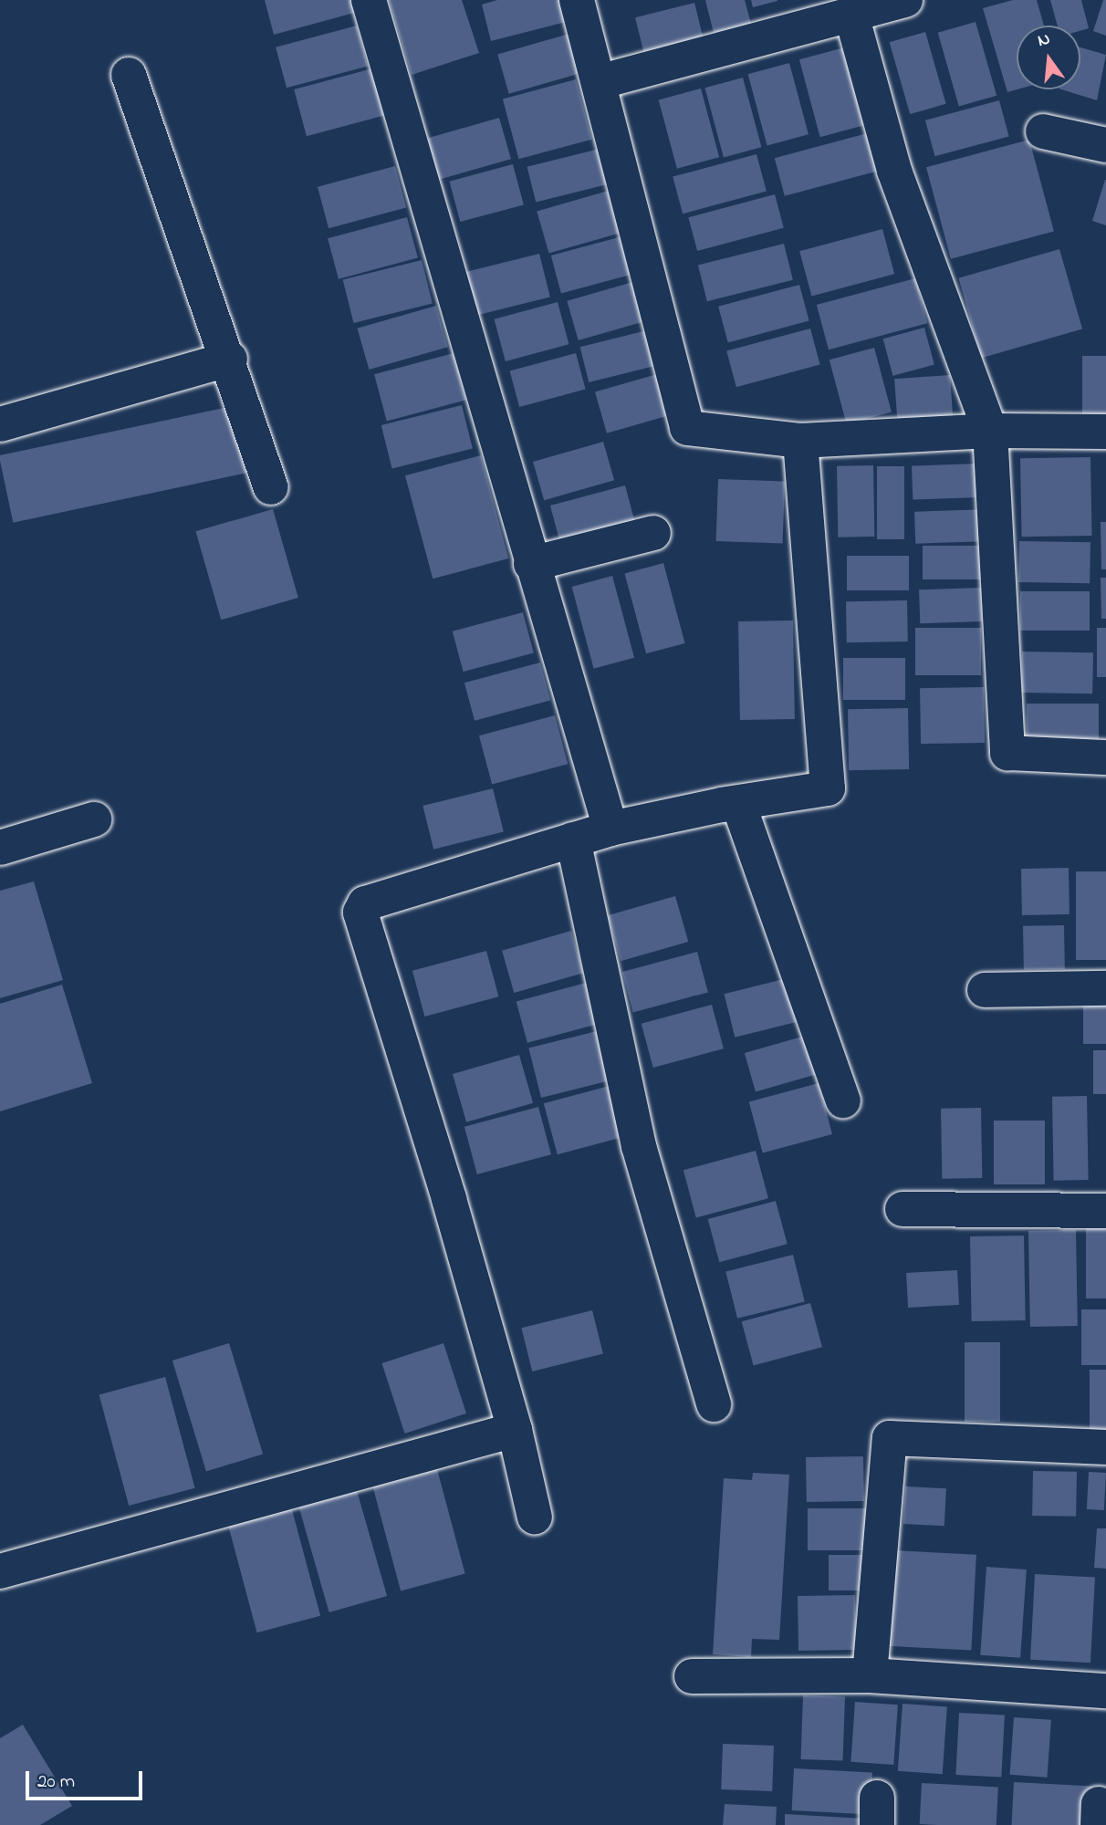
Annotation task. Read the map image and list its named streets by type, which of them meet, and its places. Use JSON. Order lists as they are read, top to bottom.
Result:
{
  "scale_bar": "20 m",
  "north": "top"
}
